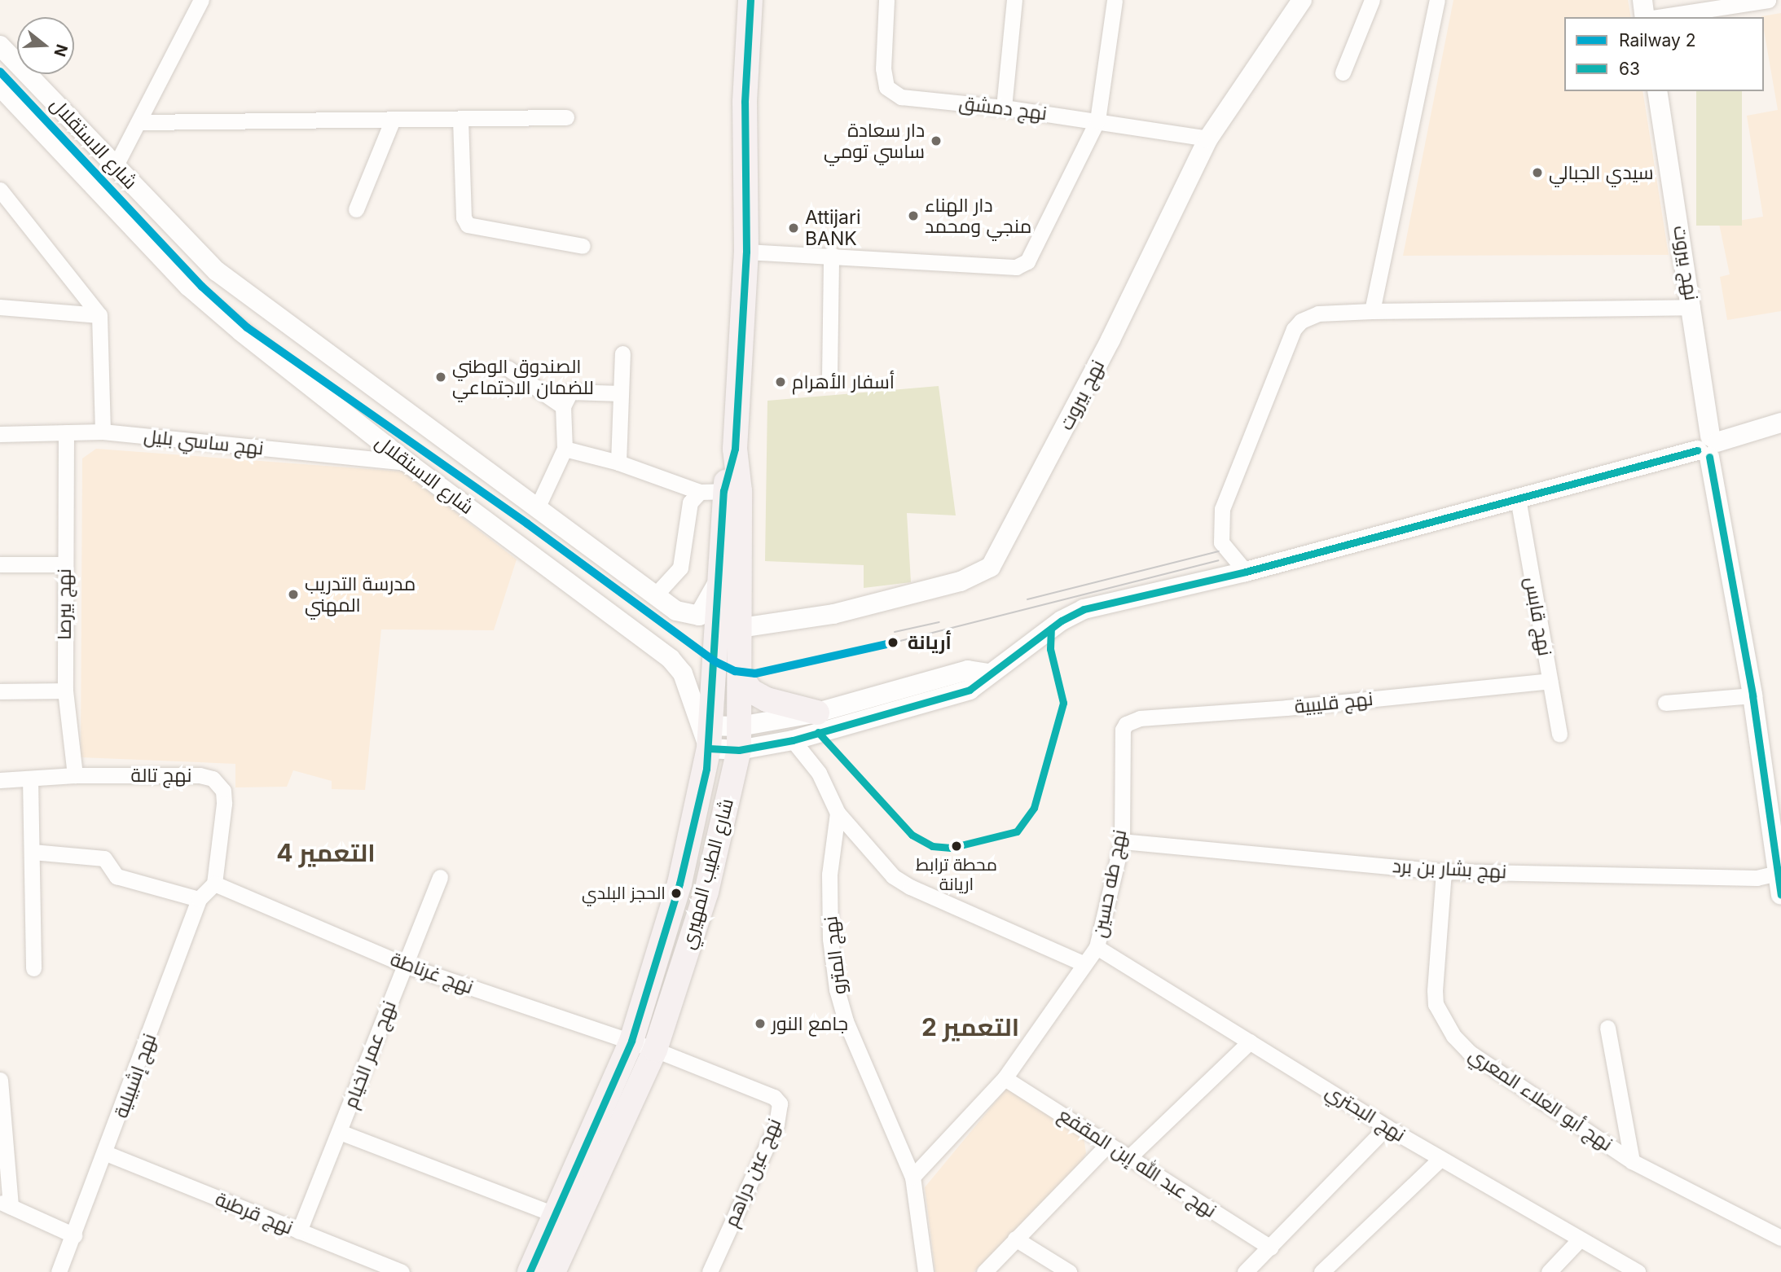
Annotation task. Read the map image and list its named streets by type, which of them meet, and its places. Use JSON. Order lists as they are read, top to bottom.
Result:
{
  "streets": {
    "main road": ["شارع الطيب المهيري"],
    "street": [
      "نهج دمشق",
      "شارع الاستقلال",
      "نهج بيروت",
      "نهج ساسي بليل",
      "نهج بيرصا",
      "نهج قابس",
      "نهج قليبية",
      "نهج تالة",
      "نهج بشار بن برد",
      "نهج طه حسين",
      "نهج المترو",
      "نهج غرناطة",
      "نهج عمر الخيام",
      "نهج إشبيلية",
      "نهج أبو العلاء المعري",
      "نهج البحتري",
      "نهج عبد الله إبن المقفع",
      "نهج عين دراهم",
      "نهج قرطبة"
    ]
  },
  "crossings": [
    ["نهج دمشق", "نهج بيروت"],
    ["شارع الاستقلال", "نهج ساسي بليل"],
    ["شارع الاستقلال", "شارع الطيب المهيري"],
    ["نهج بيروت", "نهج بشار بن برد"],
    ["نهج بيروت", "شارع الطيب المهيري"],
    ["نهج ساسي بليل", "نهج بيرصا"],
    ["نهج بيرصا", "نهج تالة"],
    ["نهج قابس", "نهج قليبية"],
    ["نهج قليبية", "نهج طه حسين"],
    ["نهج تالة", "نهج غرناطة"],
    ["نهج تالة", "نهج إشبيلية"],
    ["نهج بشار بن برد", "نهج طه حسين"],
    ["نهج بشار بن برد", "نهج أبو العلاء المعري"],
    ["شارع الطيب المهيري", "نهج غرناطة"],
    ["شارع الطيب المهيري", "نهج عين دراهم"],
    ["نهج طه حسين", "نهج المترو"],
    ["نهج طه حسين", "نهج البحتري"],
    ["نهج طه حسين", "نهج عبد الله إبن المقفع"],
    ["نهج غرناطة", "نهج عمر الخيام"],
    ["نهج غرناطة", "نهج إشبيلية"],
    ["نهج غرناطة", "نهج عين دراهم"],
    ["نهج عمر الخيام", "نهج قرطبة"],
    ["نهج إشبيلية", "نهج قرطبة"]
  ],
  "districts": ["التعمير 4", "التعمير 2"],
  "places": [
    "دار سعادة ساسي تومي",
    "سيدي الجبالي",
    "دار الهناء منجي ومحمد",
    "Attijari BANK",
    "الصندوق الوطني للضمان الاجتماعي",
    "أسفار الأهرام",
    "مدرسة التدريب المهني",
    "أريانة",
    "محطة ترابط اريانة",
    "الحجز البلدي",
    "جامع النور"
  ],
  "lines": ["transit line 63", "rail line 2"],
  "legend": ["Railway 2", "63"],
  "north": "right"
}
